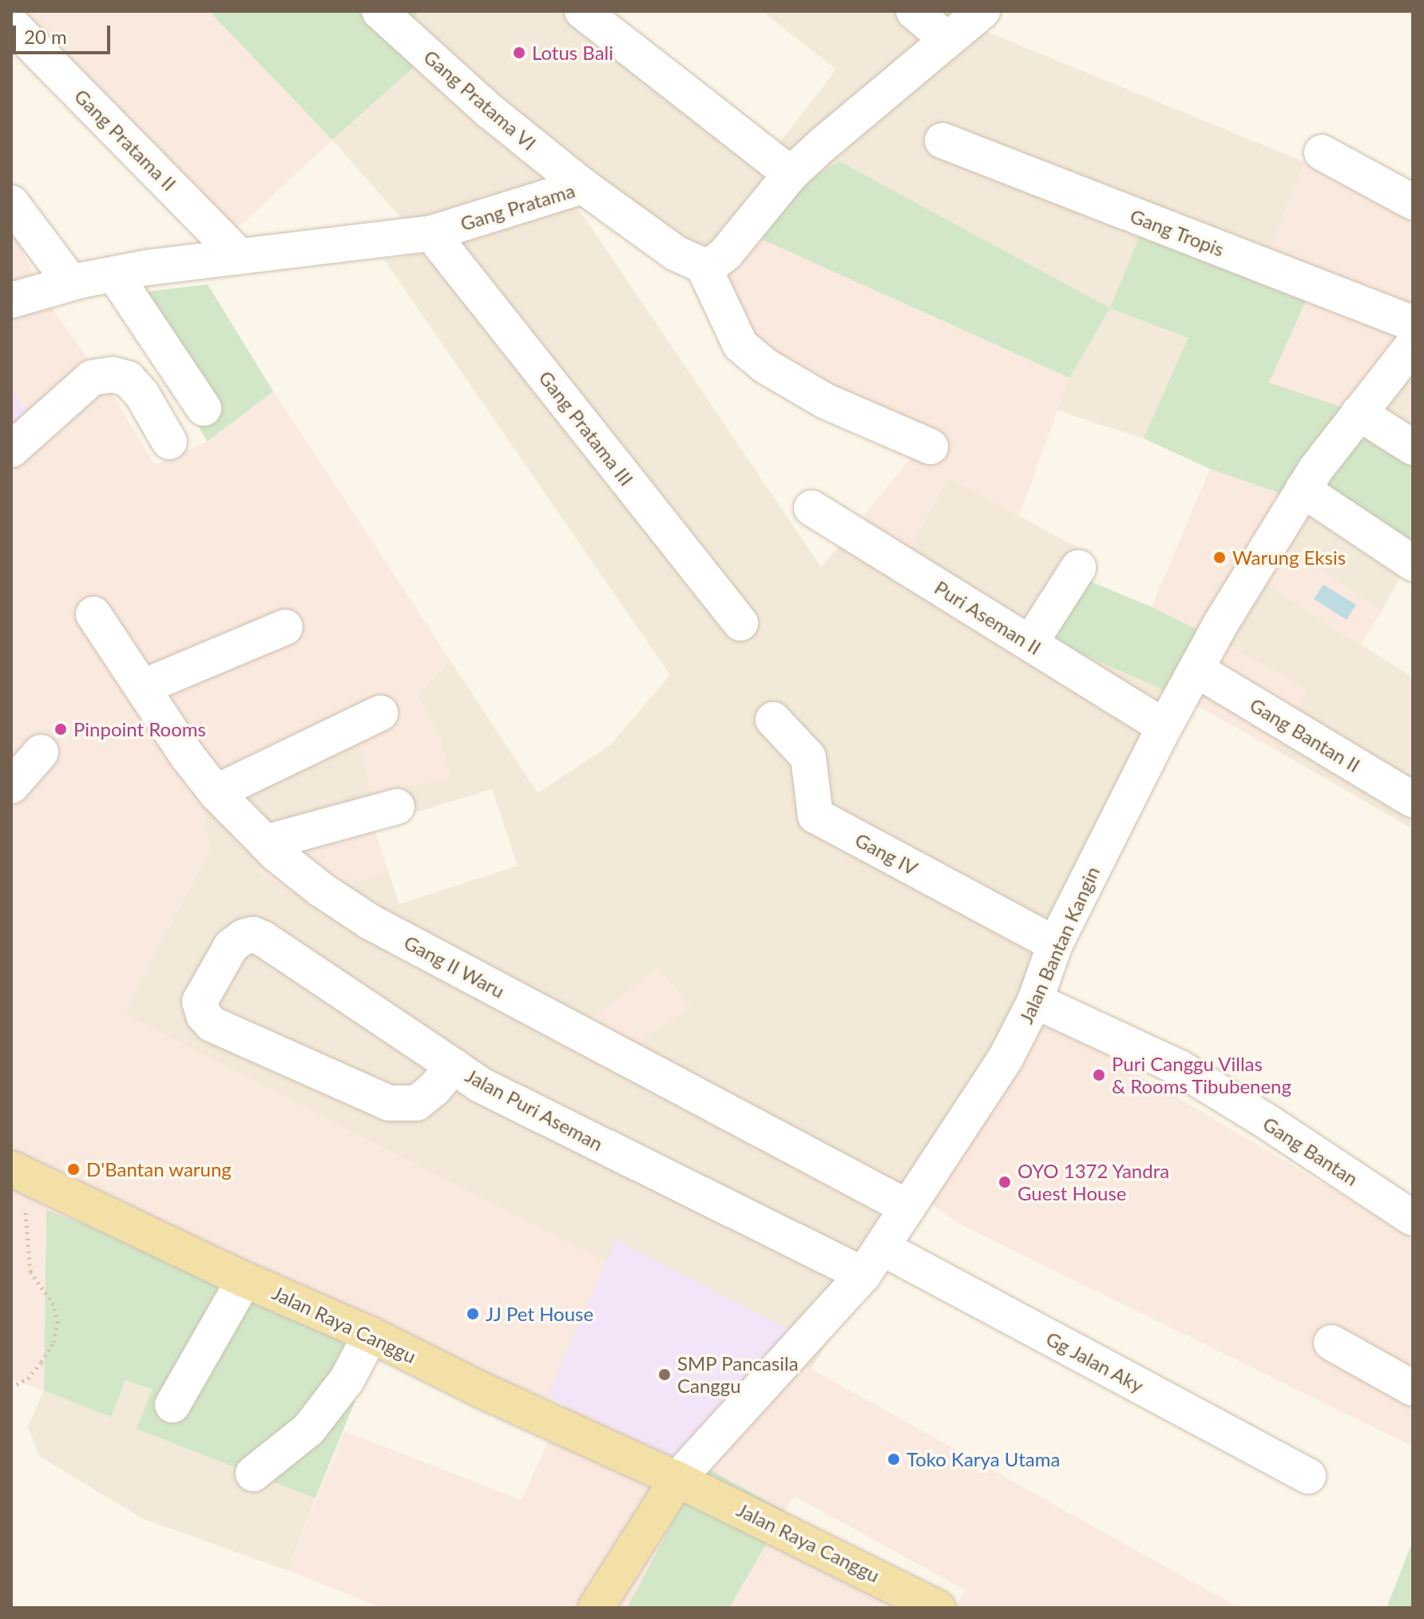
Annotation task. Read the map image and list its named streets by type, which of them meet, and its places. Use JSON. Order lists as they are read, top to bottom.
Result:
{
  "streets": {
    "main road": ["Jalan Raya Canggu"],
    "street": [
      "Gang Pratama VI",
      "Gang Pratama II",
      "Gang Pratama",
      "Gang Tropis",
      "Gang Pratama III",
      "Puri Aseman II",
      "Gang Bantan II",
      "Gang IV",
      "Jalan Bantan Kangin",
      "Gang II Waru",
      "Jalan Puri Aseman",
      "Gang Bantan",
      "Gg Jalan Aky"
    ]
  },
  "crossings": [
    ["Gang Pratama VI", "Gang Pratama"],
    ["Gang Pratama II", "Gang Pratama"],
    ["Gang Pratama", "Gang Pratama III"],
    ["Puri Aseman II", "Jalan Bantan Kangin"],
    ["Gang Bantan II", "Jalan Bantan Kangin"],
    ["Gang IV", "Jalan Bantan Kangin"],
    ["Jalan Bantan Kangin", "Gang II Waru"],
    ["Jalan Bantan Kangin", "Jalan Puri Aseman"],
    ["Jalan Bantan Kangin", "Gang Bantan"],
    ["Jalan Bantan Kangin", "Jalan Raya Canggu"],
    ["Jalan Bantan Kangin", "Gg Jalan Aky"],
    ["Jalan Puri Aseman", "Gg Jalan Aky"]
  ],
  "places": [
    "Lotus Bali",
    "Warung Eksis",
    "Pinpoint Rooms",
    "Puri Canggu Villas & Rooms Tibubeneng",
    "D'Bantan warung",
    "OYO 1372 Yandra Guest House",
    "JJ Pet House",
    "SMP Pancasila Canggu",
    "Toko Karya Utama"
  ],
  "scale_bar": "20 m"
}
